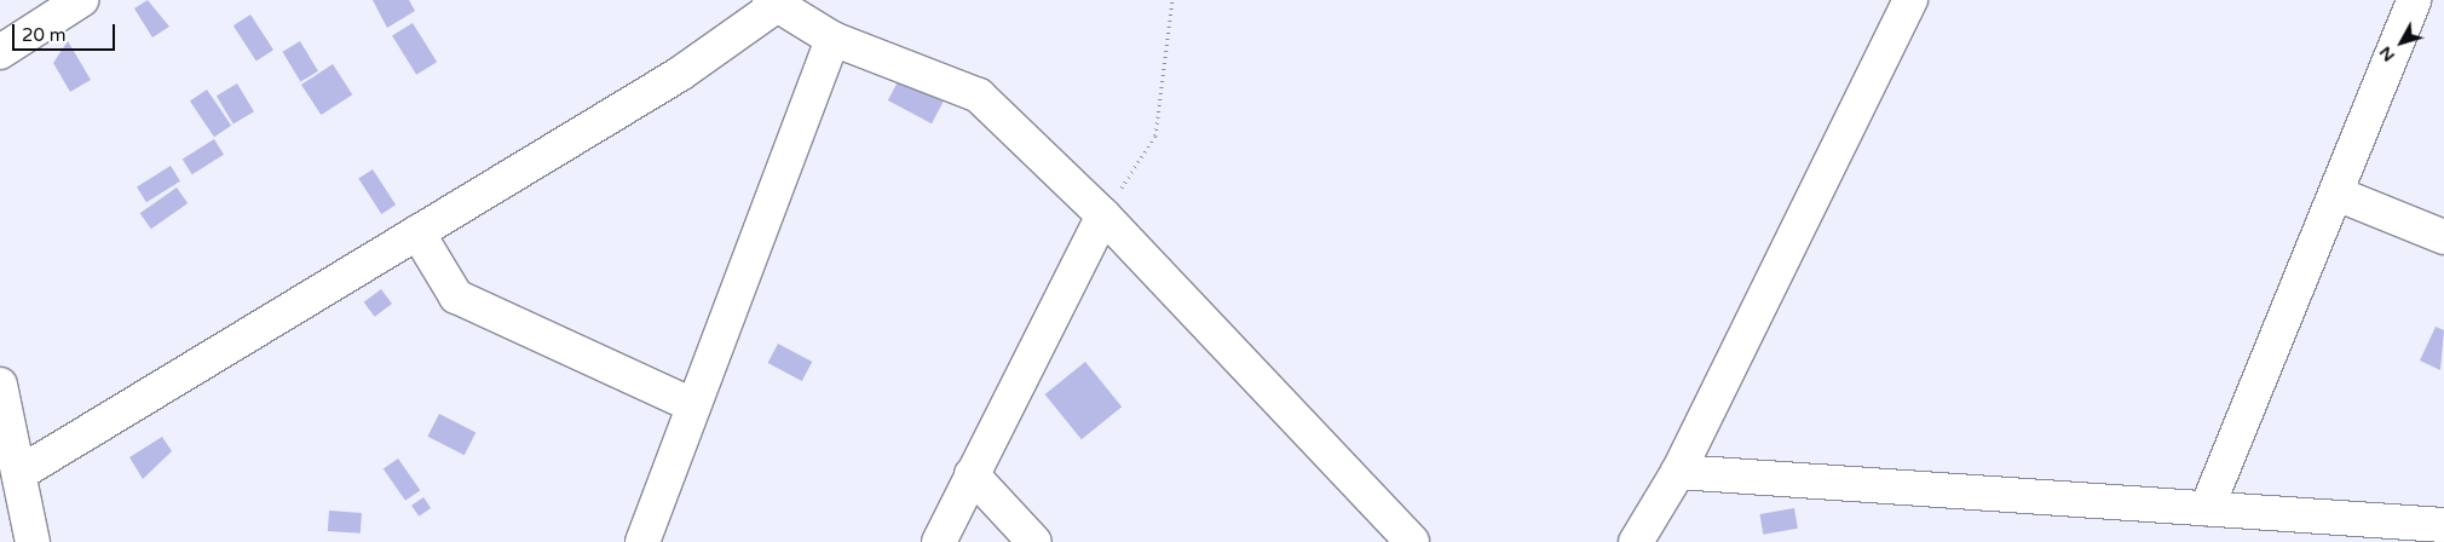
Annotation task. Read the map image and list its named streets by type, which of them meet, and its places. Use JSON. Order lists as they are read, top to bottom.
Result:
{
  "scale_bar": "20 m",
  "north": "bottom left"
}
